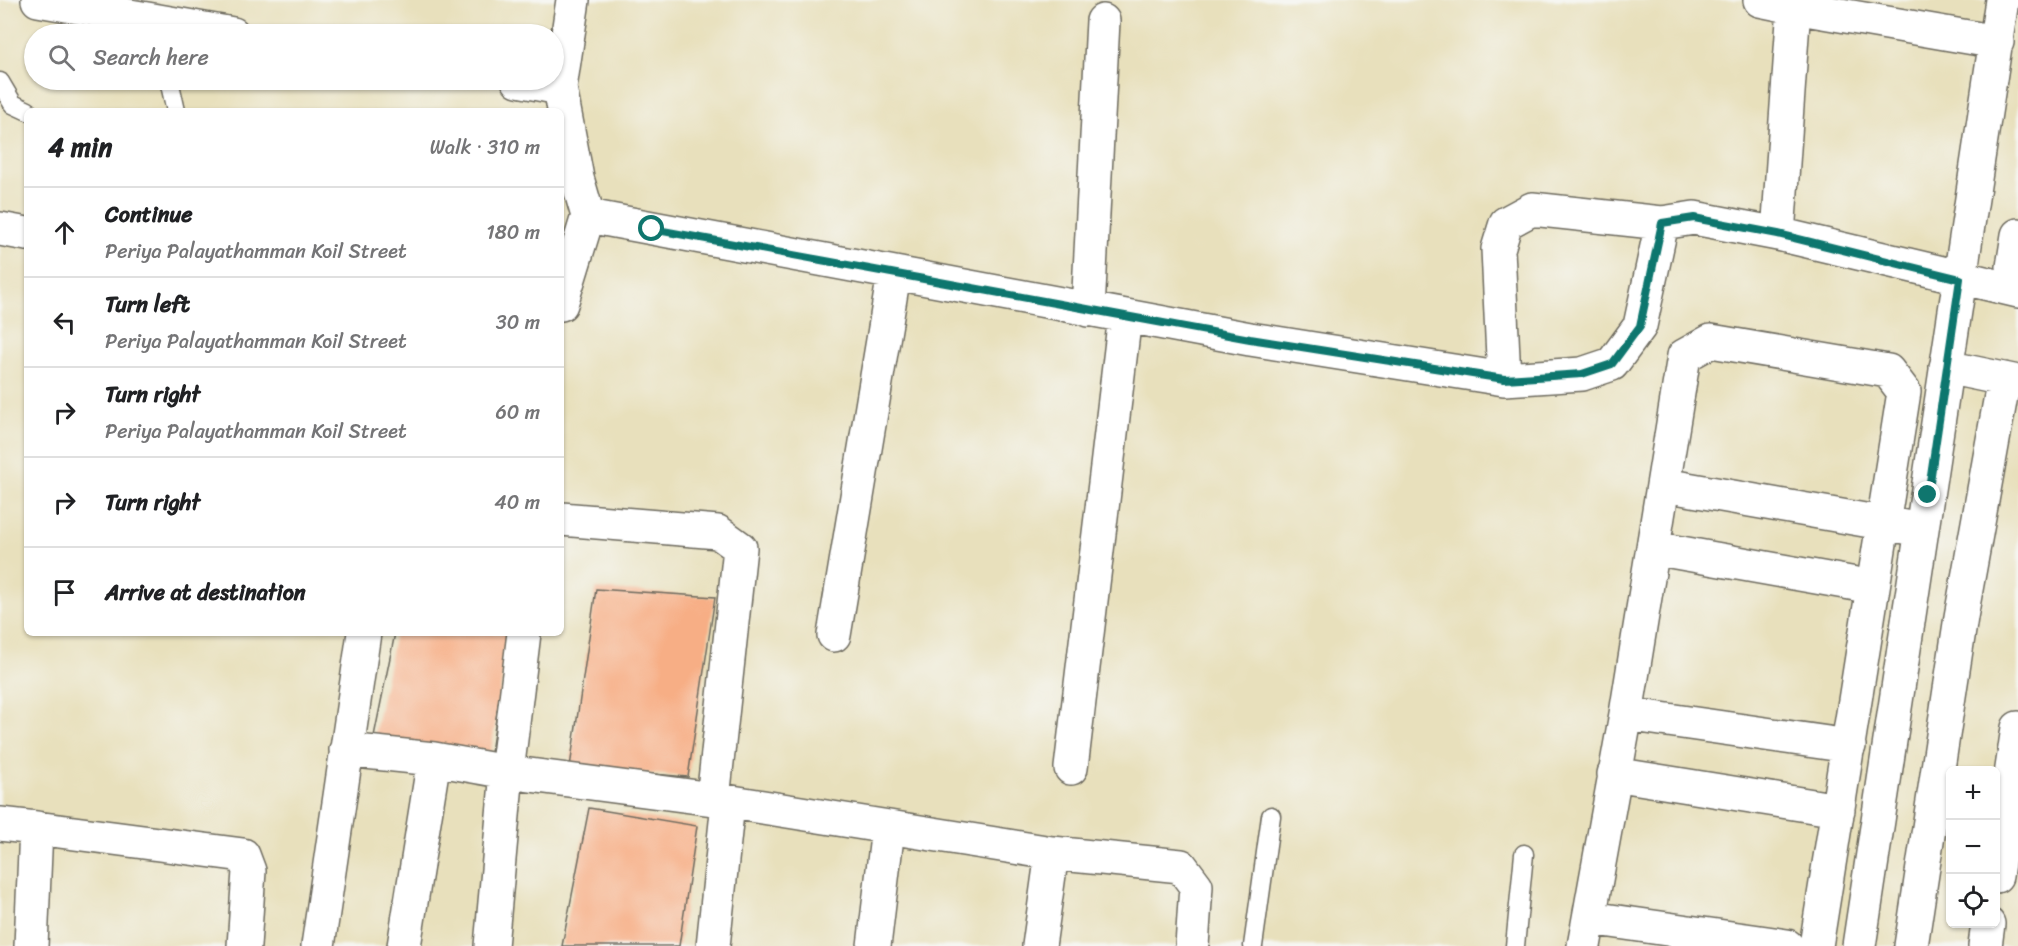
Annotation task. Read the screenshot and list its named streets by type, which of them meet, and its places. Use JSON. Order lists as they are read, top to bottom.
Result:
{
  "page": {
    "search": "Search here",
    "heading": ["4 min", "Walk · 310 m"],
    "list": [
      ["Continue", "Periya Palayathamman Koil Street", "180 m"],
      ["Turn left", "Periya Palayathamman Koil Street", "30 m"],
      ["Turn right", "Periya Palayathamman Koil Street", "60 m"],
      ["Turn right", "40 m"],
      "Arrive at destination"
    ],
    "map_buttons": ["+", "−"]
  }
}
